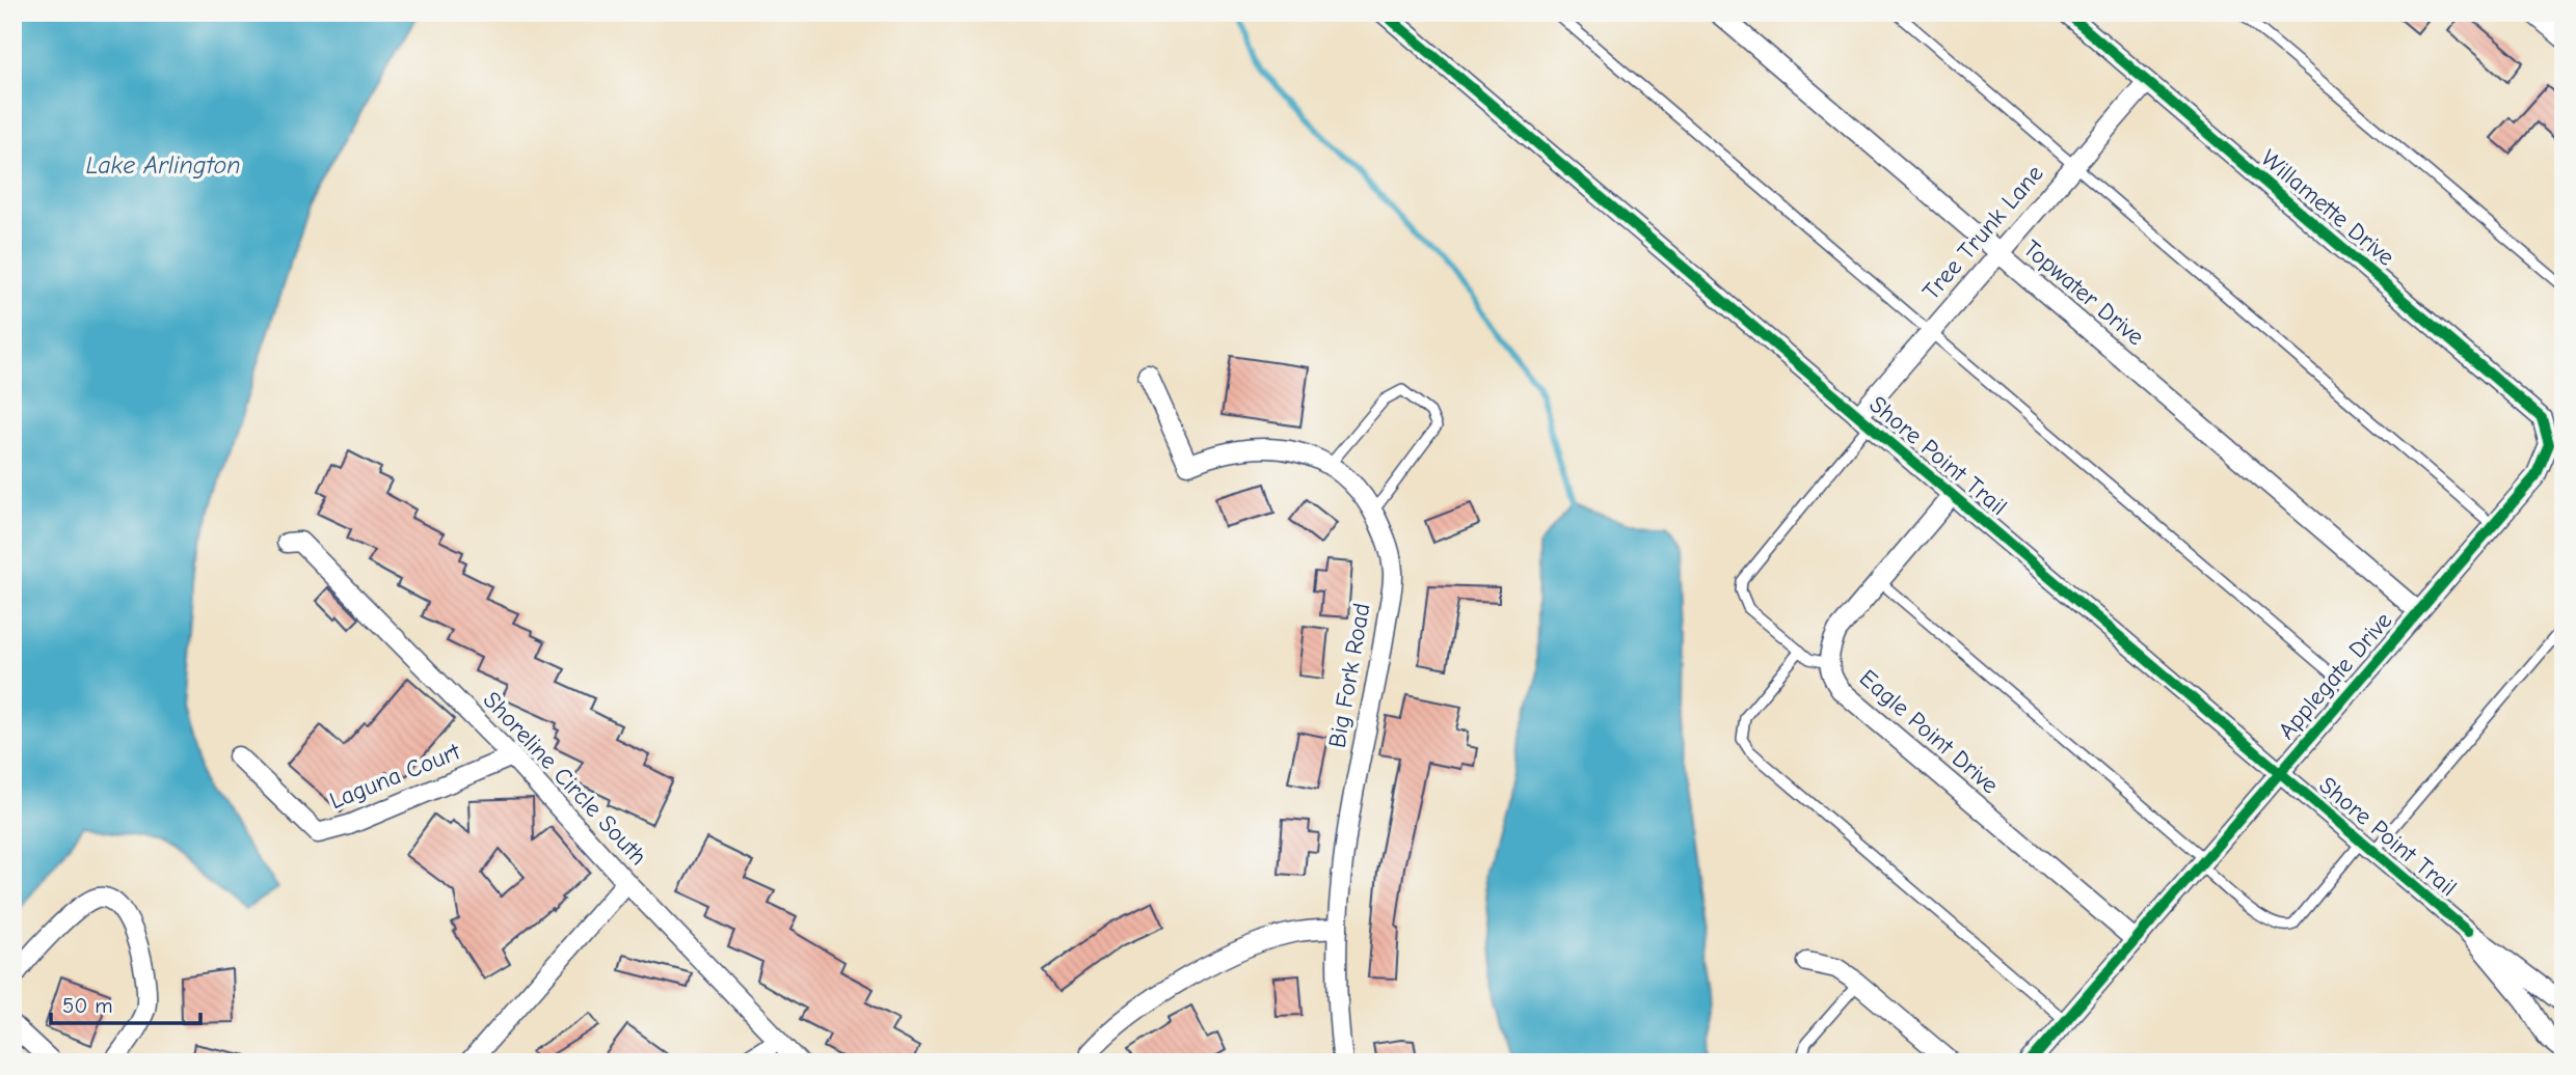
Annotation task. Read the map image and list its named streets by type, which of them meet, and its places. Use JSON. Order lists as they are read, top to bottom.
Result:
{
  "streets": {
    "street": [
      "Willamette Drive",
      "Tree Trunk Lane",
      "Topwater Drive",
      "Shore Point Trail",
      "Big Fork Road",
      "Applegate Drive",
      "Eagle Point Drive",
      "Laguna Court",
      "Shoreline Circle South"
    ]
  },
  "crossings": [
    ["Willamette Drive", "Tree Trunk Lane"],
    ["Willamette Drive", "Applegate Drive"],
    ["Tree Trunk Lane", "Topwater Drive"],
    ["Tree Trunk Lane", "Shore Point Trail"],
    ["Topwater Drive", "Applegate Drive"],
    ["Shore Point Trail", "Applegate Drive"],
    ["Shore Point Trail", "Eagle Point Drive"],
    ["Applegate Drive", "Eagle Point Drive"],
    ["Laguna Court", "Shoreline Circle South"]
  ],
  "water": ["Lake Arlington"],
  "scale_bar": "50 m"
}
